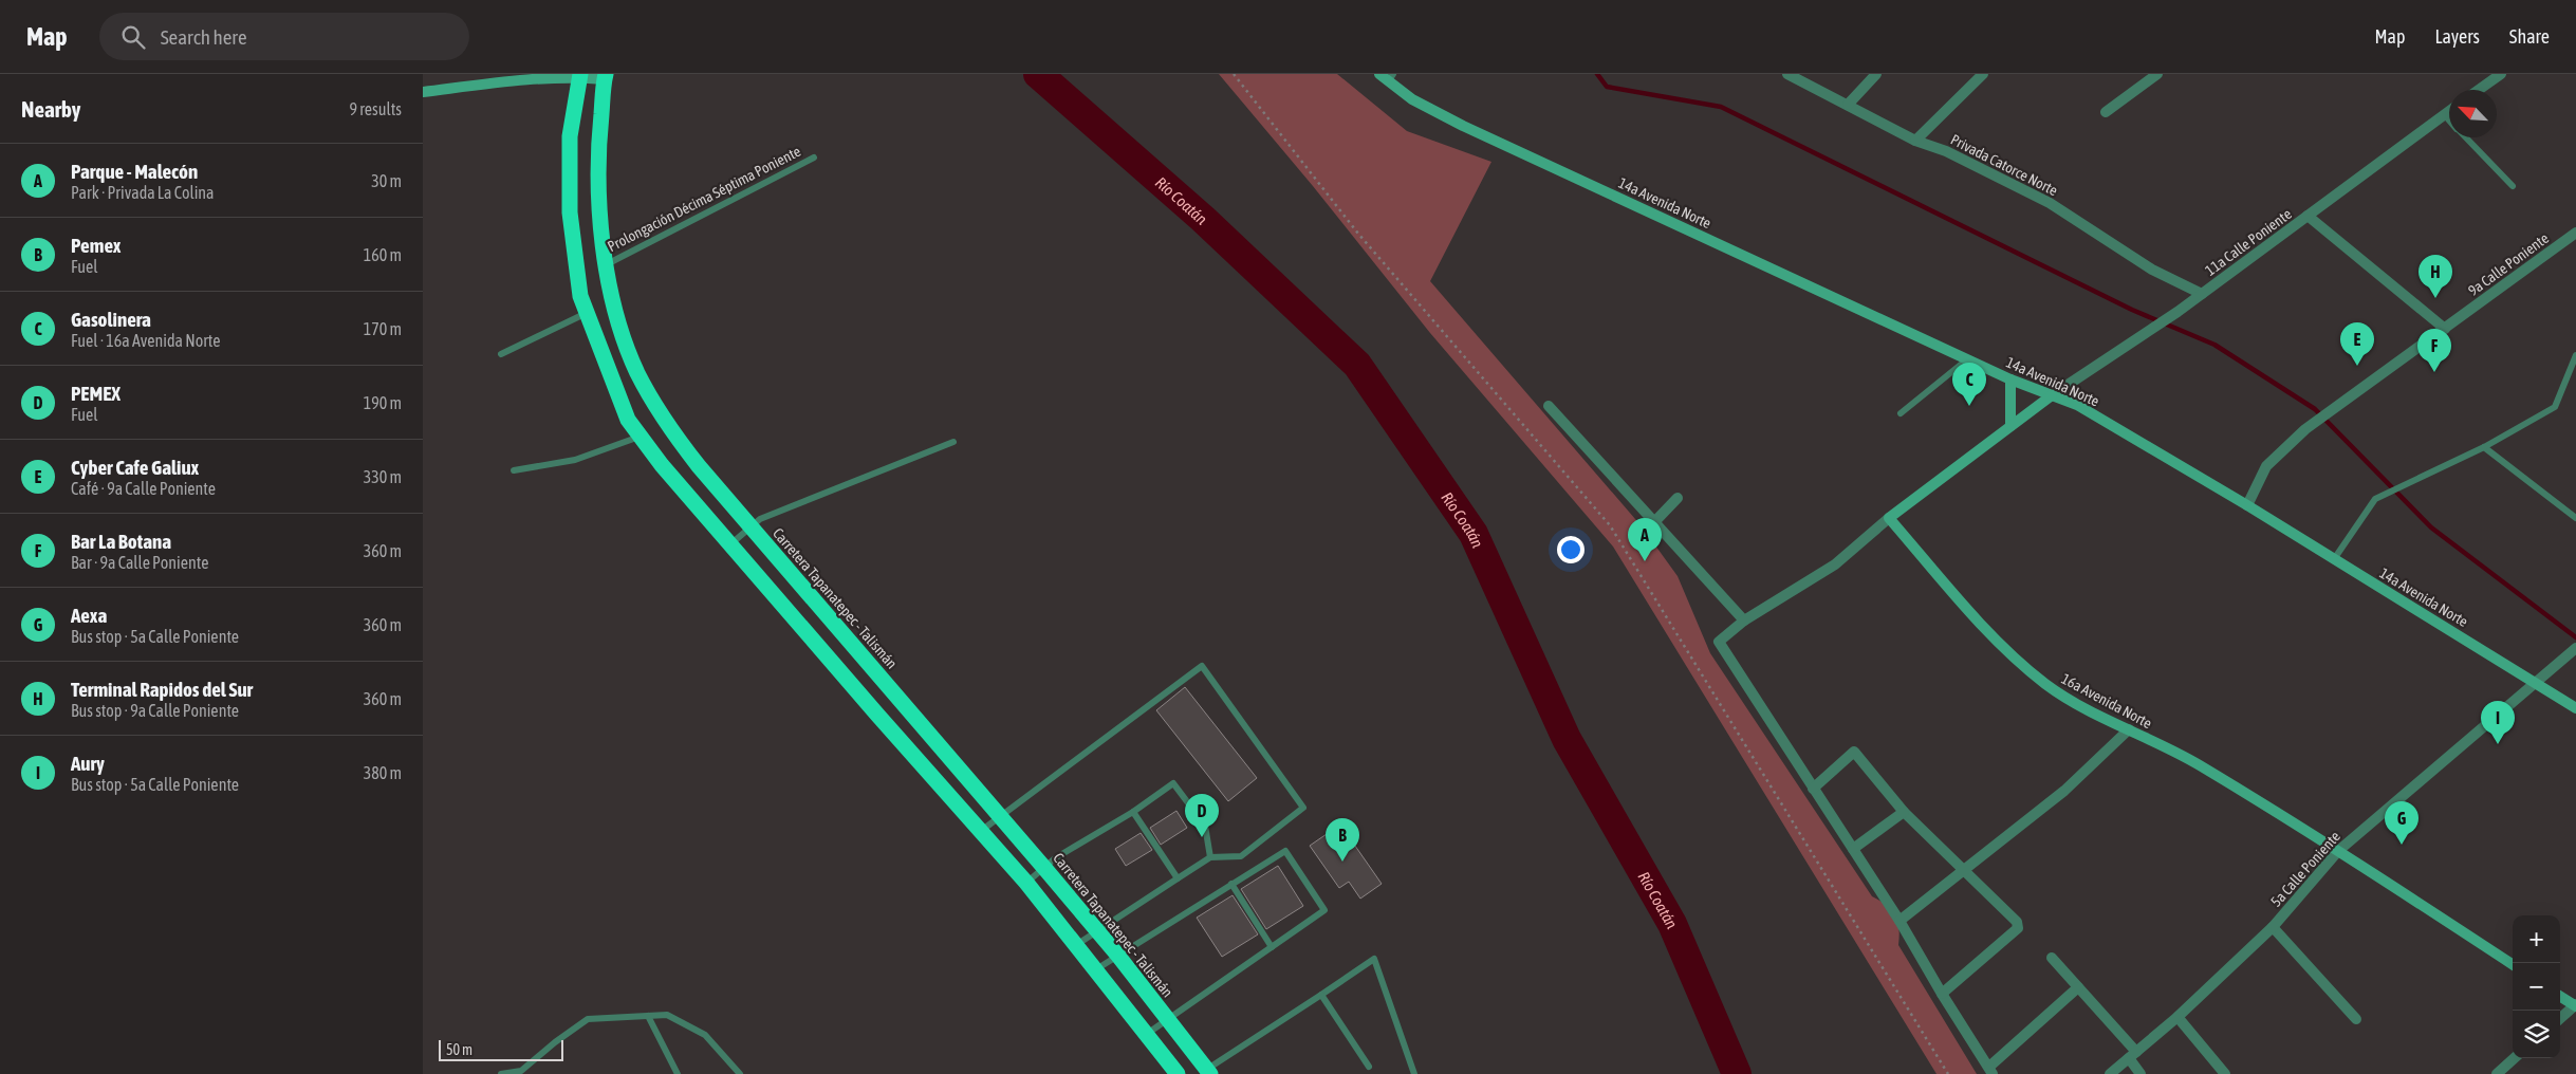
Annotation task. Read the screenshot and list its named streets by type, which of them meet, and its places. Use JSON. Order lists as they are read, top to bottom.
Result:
{
  "streets": {
    "highway": ["Carretera Tapanatepec - Talismán"],
    "main road": ["14a Avenida Norte", "16a Avenida Norte"],
    "street": [
      "Privada Catorce Norte",
      "11a Calle Poniente",
      "9a Calle Poniente",
      "5a Calle Poniente"
    ],
    "lane": ["Prolongación Décima Séptima Poniente"]
  },
  "crossings": [
    ["Privada Catorce Norte", "11a Calle Poniente"],
    ["Prolongación Décima Séptima Poniente", "Carretera Tapanatepec - Talismán"],
    ["14a Avenida Norte", "11a Calle Poniente"],
    ["14a Avenida Norte", "9a Calle Poniente"],
    ["14a Avenida Norte", "5a Calle Poniente"],
    ["16a Avenida Norte", "5a Calle Poniente"]
  ],
  "water": ["Río Coatán"],
  "scale_bar": "50 m",
  "north": "top left",
  "page": {
    "header": "Map",
    "search": "Search here",
    "nav": ["Map", "Layers", "Share"],
    "heading": ["Nearby", "9 results"],
    "list": [
      {
        "mark": "A",
        "name": "Parque - Malecón",
        "note": "Park · Privada La Colina",
        "value": "30 m"
      },
      {
        "mark": "B",
        "name": "Pemex",
        "note": "Fuel",
        "value": "160 m"
      },
      {
        "mark": "C",
        "name": "Gasolinera",
        "note": "Fuel · 16a Avenida Norte",
        "value": "170 m"
      },
      {
        "mark": "D",
        "name": "PEMEX",
        "note": "Fuel",
        "value": "190 m"
      },
      {
        "mark": "E",
        "name": "Cyber Cafe Galiux",
        "note": "Café · 9a Calle Poniente",
        "value": "330 m"
      },
      {
        "mark": "F",
        "name": "Bar La Botana",
        "note": "Bar · 9a Calle Poniente",
        "value": "360 m"
      },
      {
        "mark": "G",
        "name": "Aexa",
        "note": "Bus stop · 5a Calle Poniente",
        "value": "360 m"
      },
      {
        "mark": "H",
        "name": "Terminal Rapidos del Sur",
        "note": "Bus stop · 9a Calle Poniente",
        "value": "360 m"
      },
      {
        "mark": "I",
        "name": "Aury",
        "note": "Bus stop · 5a Calle Poniente",
        "value": "380 m"
      }
    ],
    "pins": [
      "H",
      "E",
      "F",
      "C",
      "A",
      "I",
      "D",
      "G",
      "B"
    ],
    "map_buttons": ["+", "−"],
    "scale": "50 m"
  }
}
